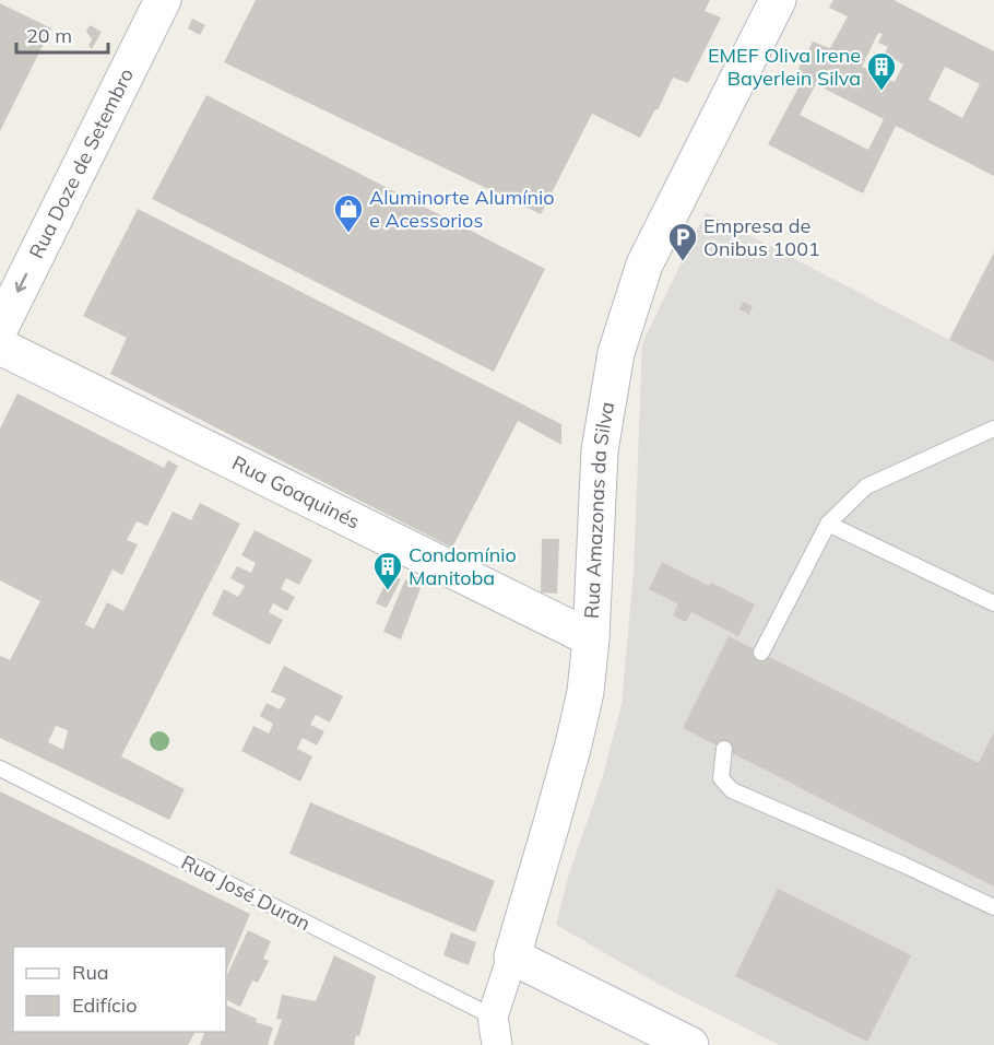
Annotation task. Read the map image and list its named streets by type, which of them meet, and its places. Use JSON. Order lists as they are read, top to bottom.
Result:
{
  "streets": {
    "street": ["Rua Doze de Setembro", "Rua Goaquinés", "Rua Amazonas da Silva"],
    "lane": ["Rua José Duran"]
  },
  "crossings": [
    ["Rua Goaquinés", "Rua Amazonas da Silva"],
    ["Rua Amazonas da Silva", "Rua José Duran"]
  ],
  "one_way": ["Rua Doze de Setembro"],
  "places": {
    "building": ["EMEF Oliva Irene Bayerlein Silva", "Condomínio Manitoba"],
    "shop": ["Aluminorte Alumínio e Acessorios"],
    "parking": ["Empresa de Onibus 1001"]
  },
  "legend": ["Rua", "Edifício"],
  "scale_bar": "20 m"
}
